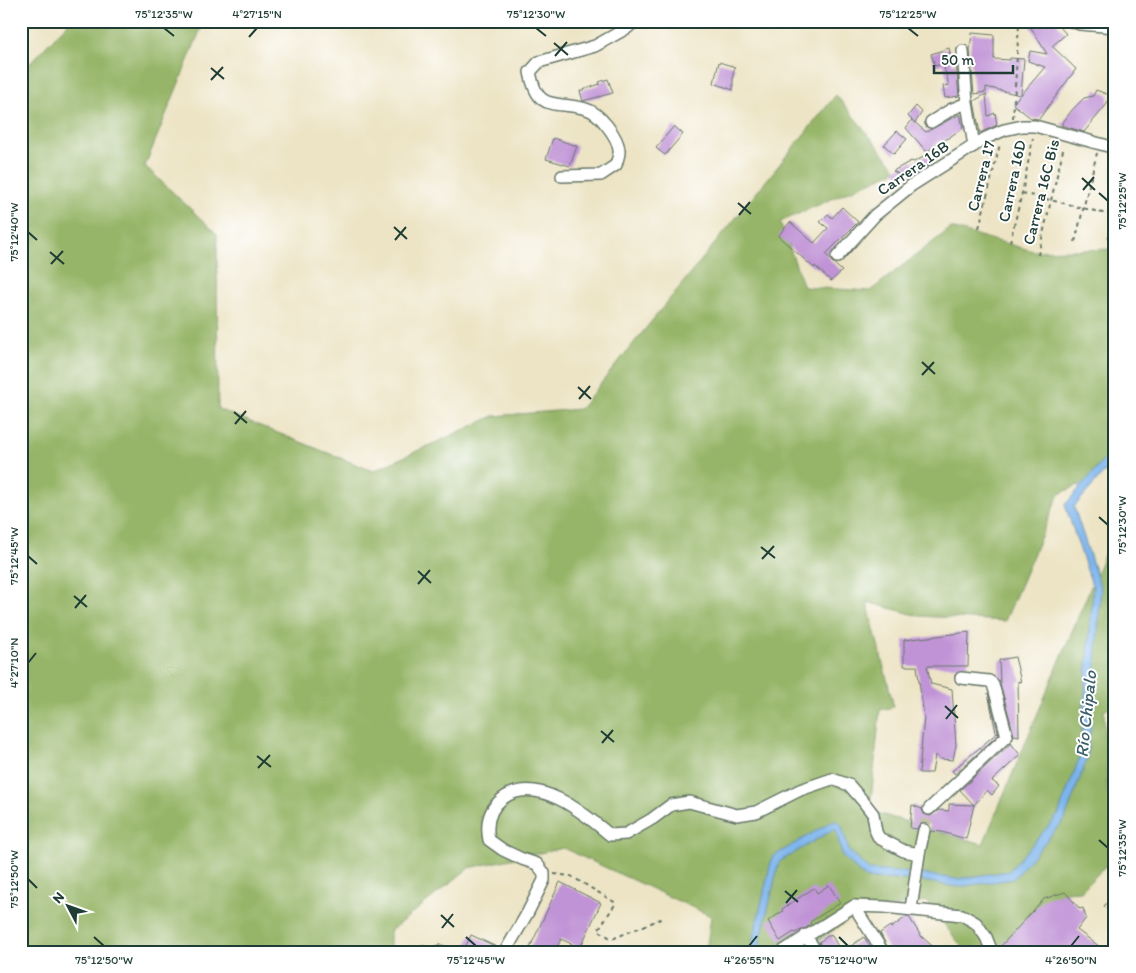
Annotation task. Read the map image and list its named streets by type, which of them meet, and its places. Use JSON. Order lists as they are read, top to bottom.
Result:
{
  "streets": {
    "street": ["Carrera 16B"],
    "path": ["Carrera 17", "Carrera 16D", "Carrera 16C Bis"]
  },
  "crossings": [
    ["Carrera 16B", "Carrera 17"]
  ],
  "water": ["Río Chipalo"],
  "scale_bar": "50 m",
  "north": "top left",
  "coordinates": [
    "75°12'35\"W",
    "4°27'15\"N",
    "75°12'30\"W",
    "75°12'25\"W",
    "75°12'40\"W",
    "75°12'45\"W",
    "4°27'10\"N",
    "75°12'50\"W",
    "4°26'55\"N",
    "4°26'50\"N"
  ]
}
